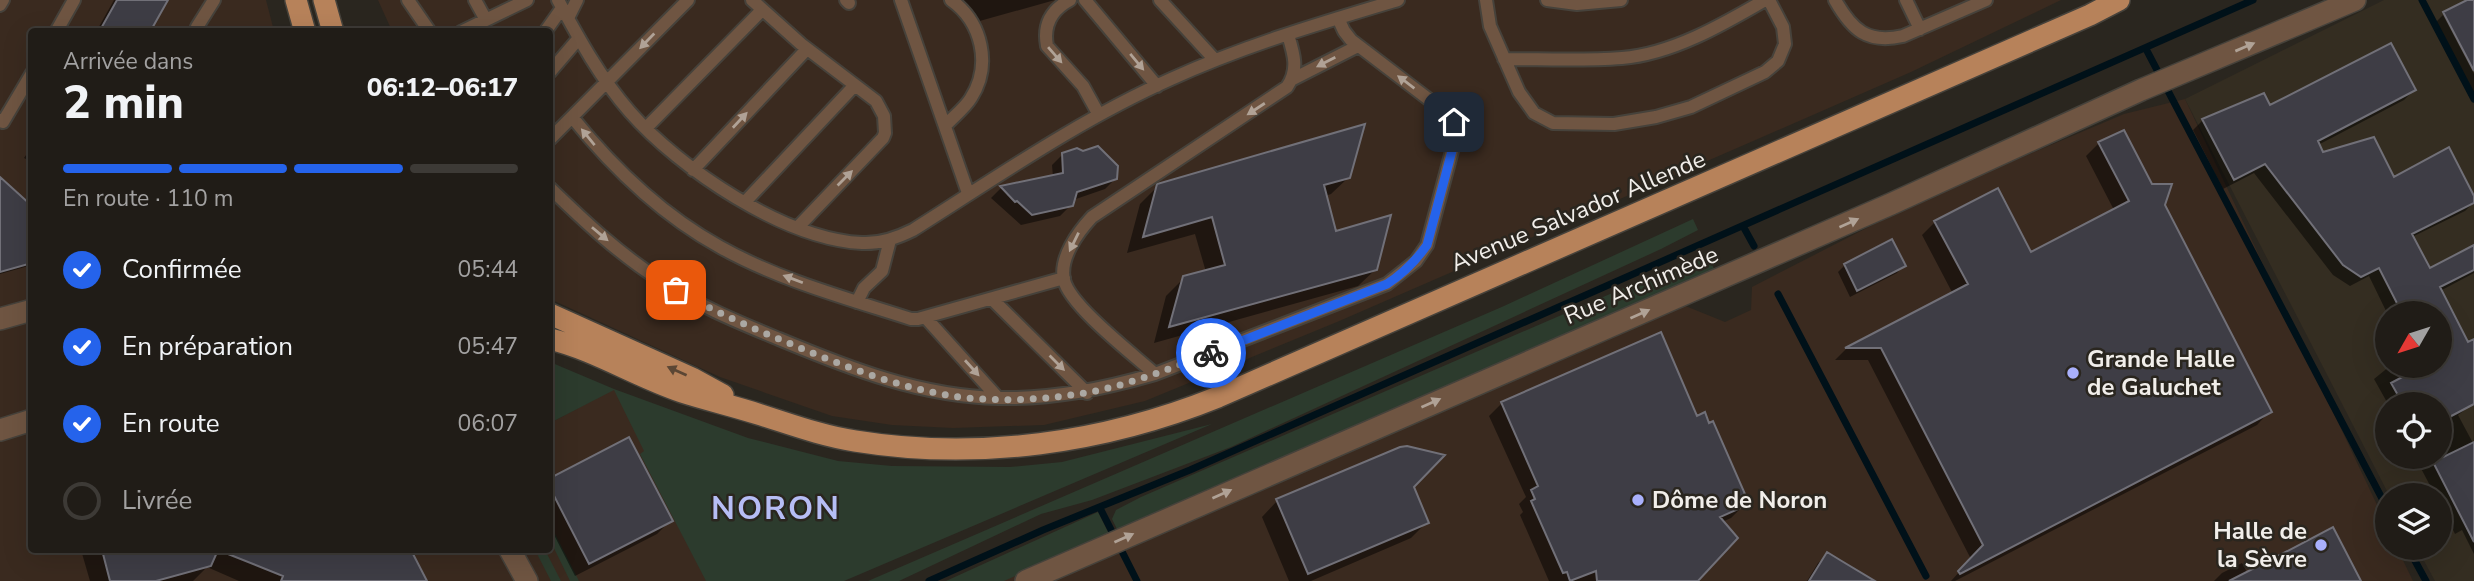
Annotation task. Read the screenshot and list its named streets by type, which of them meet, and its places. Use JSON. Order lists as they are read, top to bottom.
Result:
{
  "streets": {
    "main road": ["Avenue Salvador Allende"],
    "street": ["Rue Archimède"]
  },
  "one_way": ["Rue Archimède"],
  "districts": ["NORON"],
  "places": ["Grande Halle de Galuchet", "Dôme de Noron", "Halle de la Sèvre"],
  "north": "bottom left",
  "page": {
    "heading": ["2 min", "Arrivée dans", "06:12–06:17"],
    "bar": "En route · 110 m",
    "list": [
      ["Confirmée", "05:44"],
      ["En préparation", "05:47"],
      ["En route", "06:07"],
      "Livrée"
    ]
  }
}
